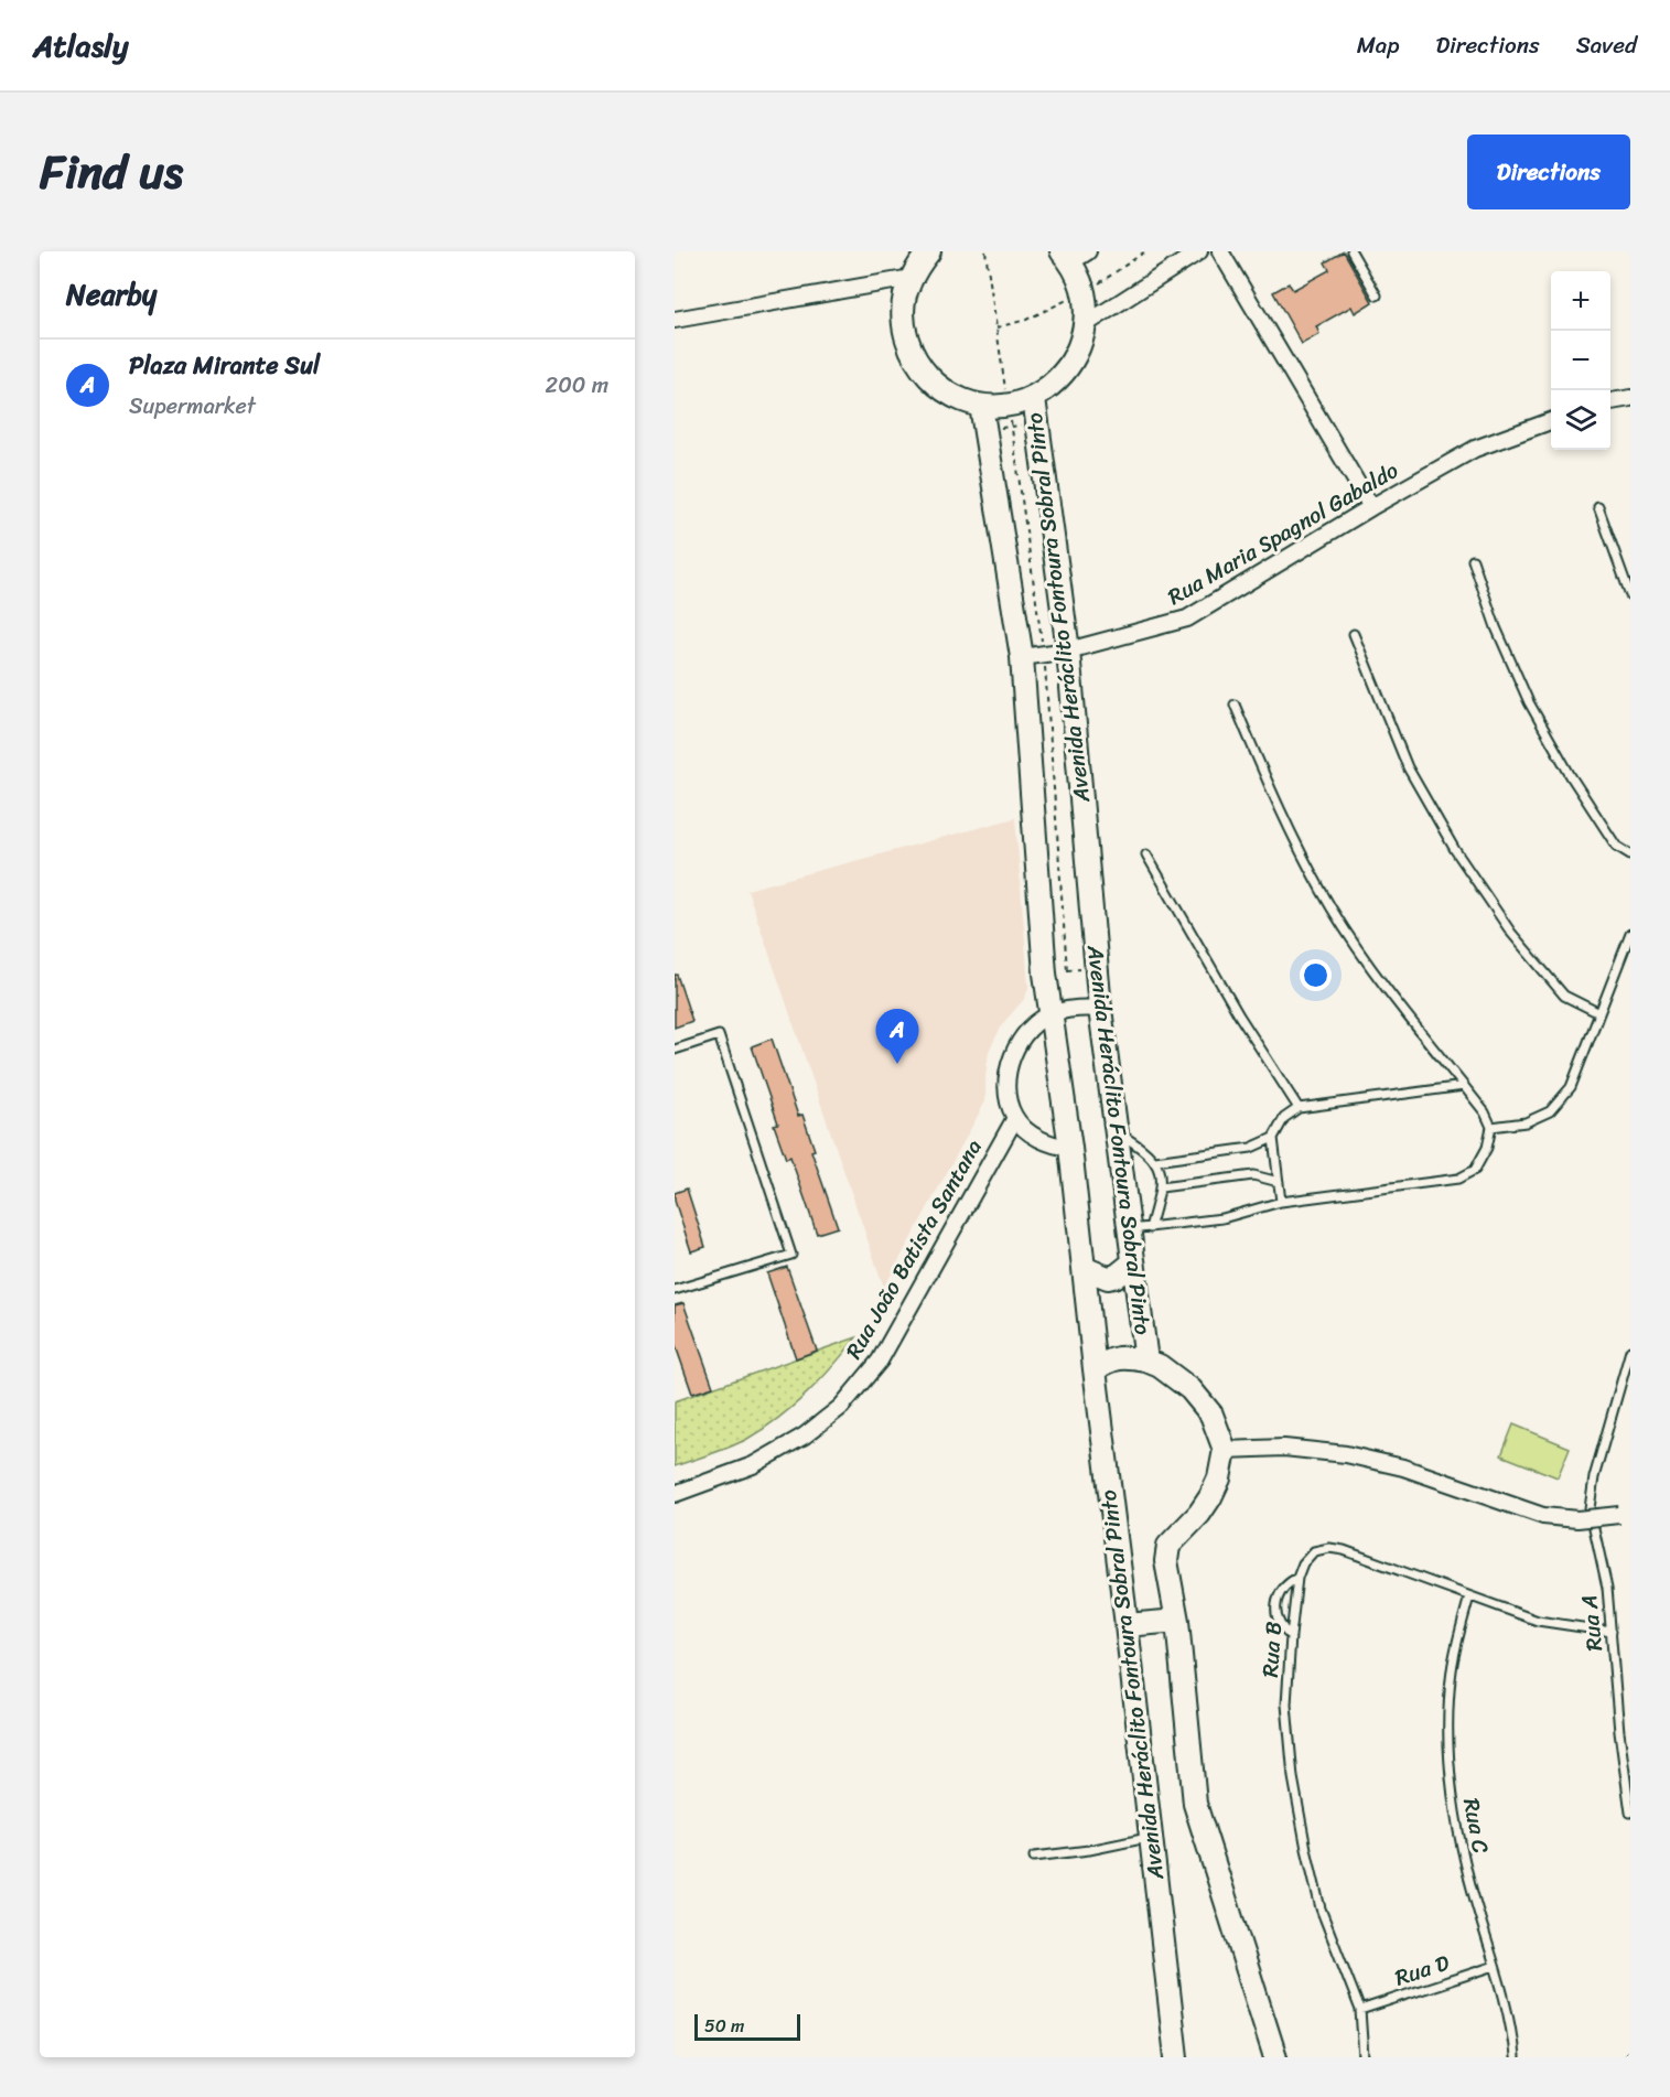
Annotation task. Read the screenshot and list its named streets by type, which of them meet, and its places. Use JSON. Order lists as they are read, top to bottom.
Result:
{
  "streets": {
    "street": ["Rua Maria Spagnol Gabaldo", "Avenida Heráclito Fontoura Sobral Pinto", "Rua João Batista Santana"],
    "lane": [
      "Rua A",
      "Rua B",
      "Rua C",
      "Rua D"
    ]
  },
  "crossings": [
    ["Rua Maria Spagnol Gabaldo", "Avenida Heráclito Fontoura Sobral Pinto"],
    ["Rua A", "Rua B"],
    ["Rua B", "Rua C"],
    ["Rua B", "Rua D"],
    ["Rua C", "Rua D"]
  ],
  "scale_bar": "50 m",
  "page": {
    "header": "Atlasly",
    "nav": ["Map", "Directions", "Saved"],
    "title": "Find us",
    "buttons": "Directions",
    "heading": "Nearby",
    "map_buttons": ["+", "−"],
    "list": [
      {
        "mark": "A",
        "name": "Plaza Mirante Sul",
        "note": "Supermarket",
        "value": "200 m"
      }
    ],
    "pins": "A",
    "scale": "50 m"
  }
}
